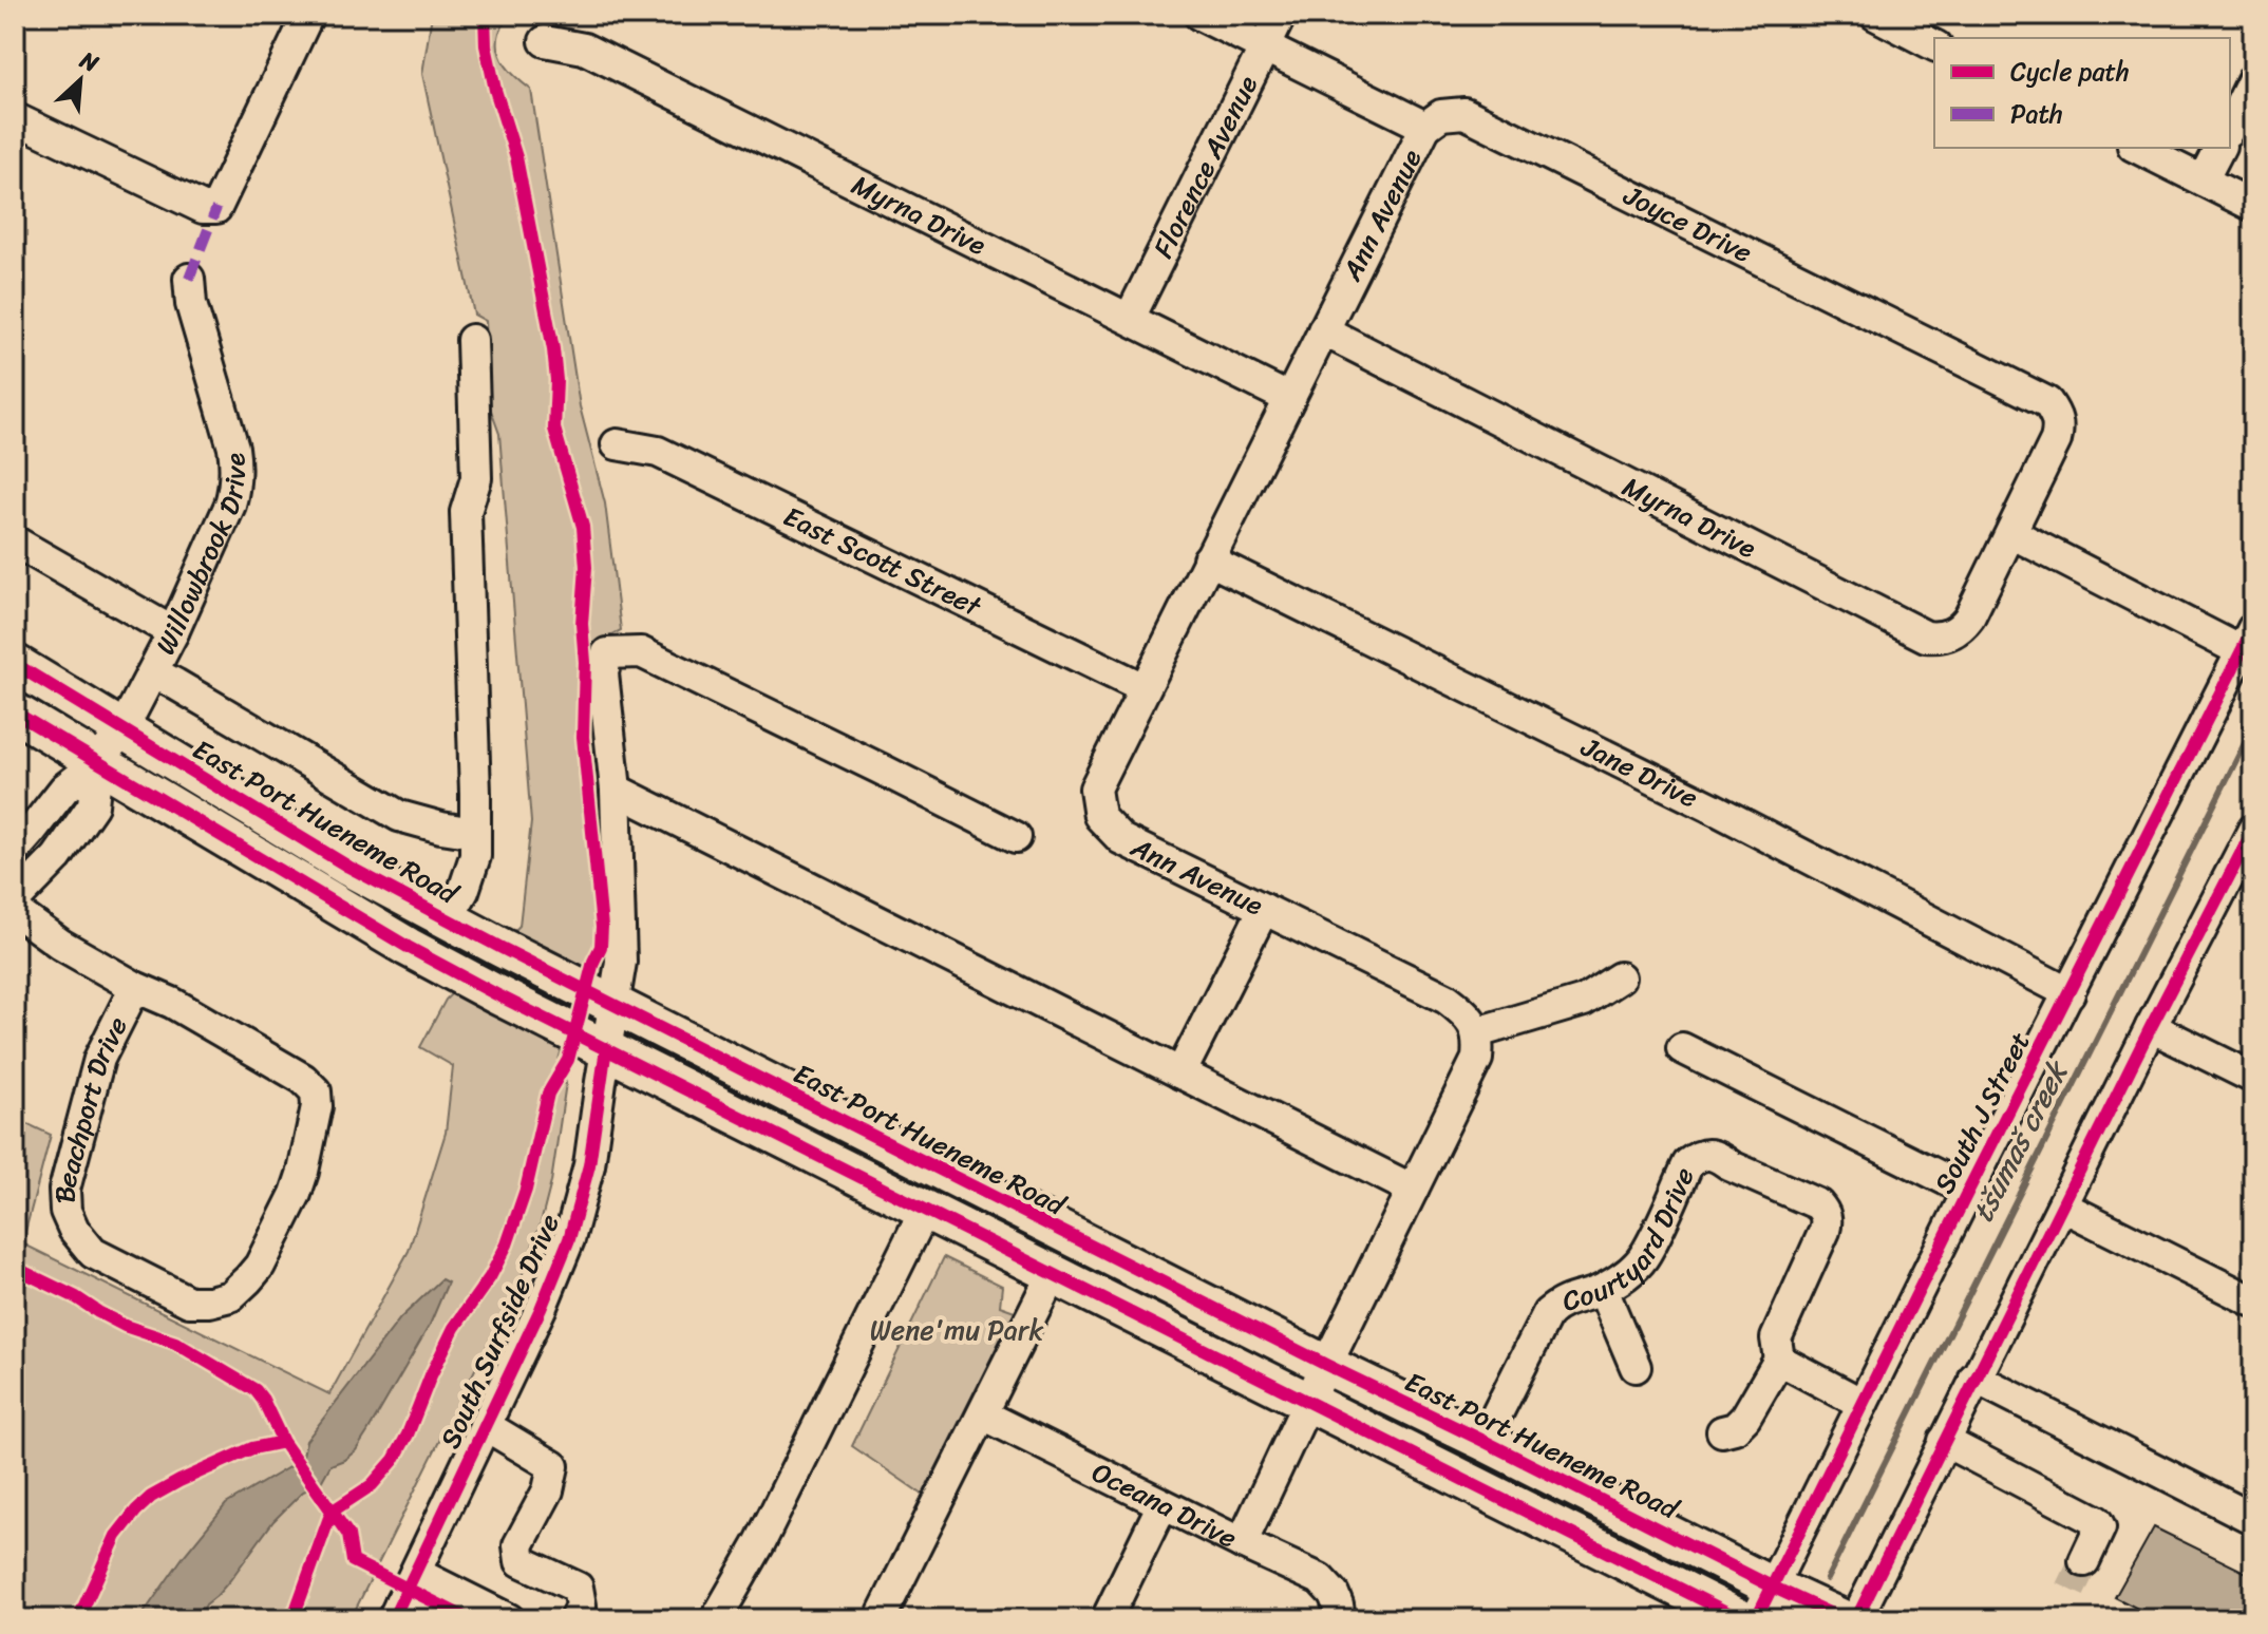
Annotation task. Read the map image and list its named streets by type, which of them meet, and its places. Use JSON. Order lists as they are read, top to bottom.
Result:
{
  "streets": {
    "main road": ["East Port Hueneme Road"],
    "street": [
      "Florence Avenue",
      "Myrna Drive",
      "Ann Avenue",
      "Joyce Drive",
      "Willowbrook Drive",
      "East Scott Street",
      "Jane Drive",
      "Beachport Drive",
      "South J Street",
      "Courtyard Drive",
      "South Surfside Drive",
      "Oceana Drive"
    ]
  },
  "crossings": [
    ["Florence Avenue", "Myrna Drive"],
    ["Myrna Drive", "Ann Avenue"],
    ["Myrna Drive", "Joyce Drive"],
    ["Ann Avenue", "Joyce Drive"],
    ["Ann Avenue", "East Scott Street"],
    ["Ann Avenue", "Jane Drive"],
    ["Willowbrook Drive", "East Port Hueneme Road"],
    ["Jane Drive", "South J Street"],
    ["East Port Hueneme Road", "South J Street"],
    ["East Port Hueneme Road", "Courtyard Drive"],
    ["East Port Hueneme Road", "South Surfside Drive"]
  ],
  "water": ["tšumaš creek"],
  "parks": ["Wene'mu Park"],
  "legend": ["Cycle path", "Path"],
  "north": "top right"
}
